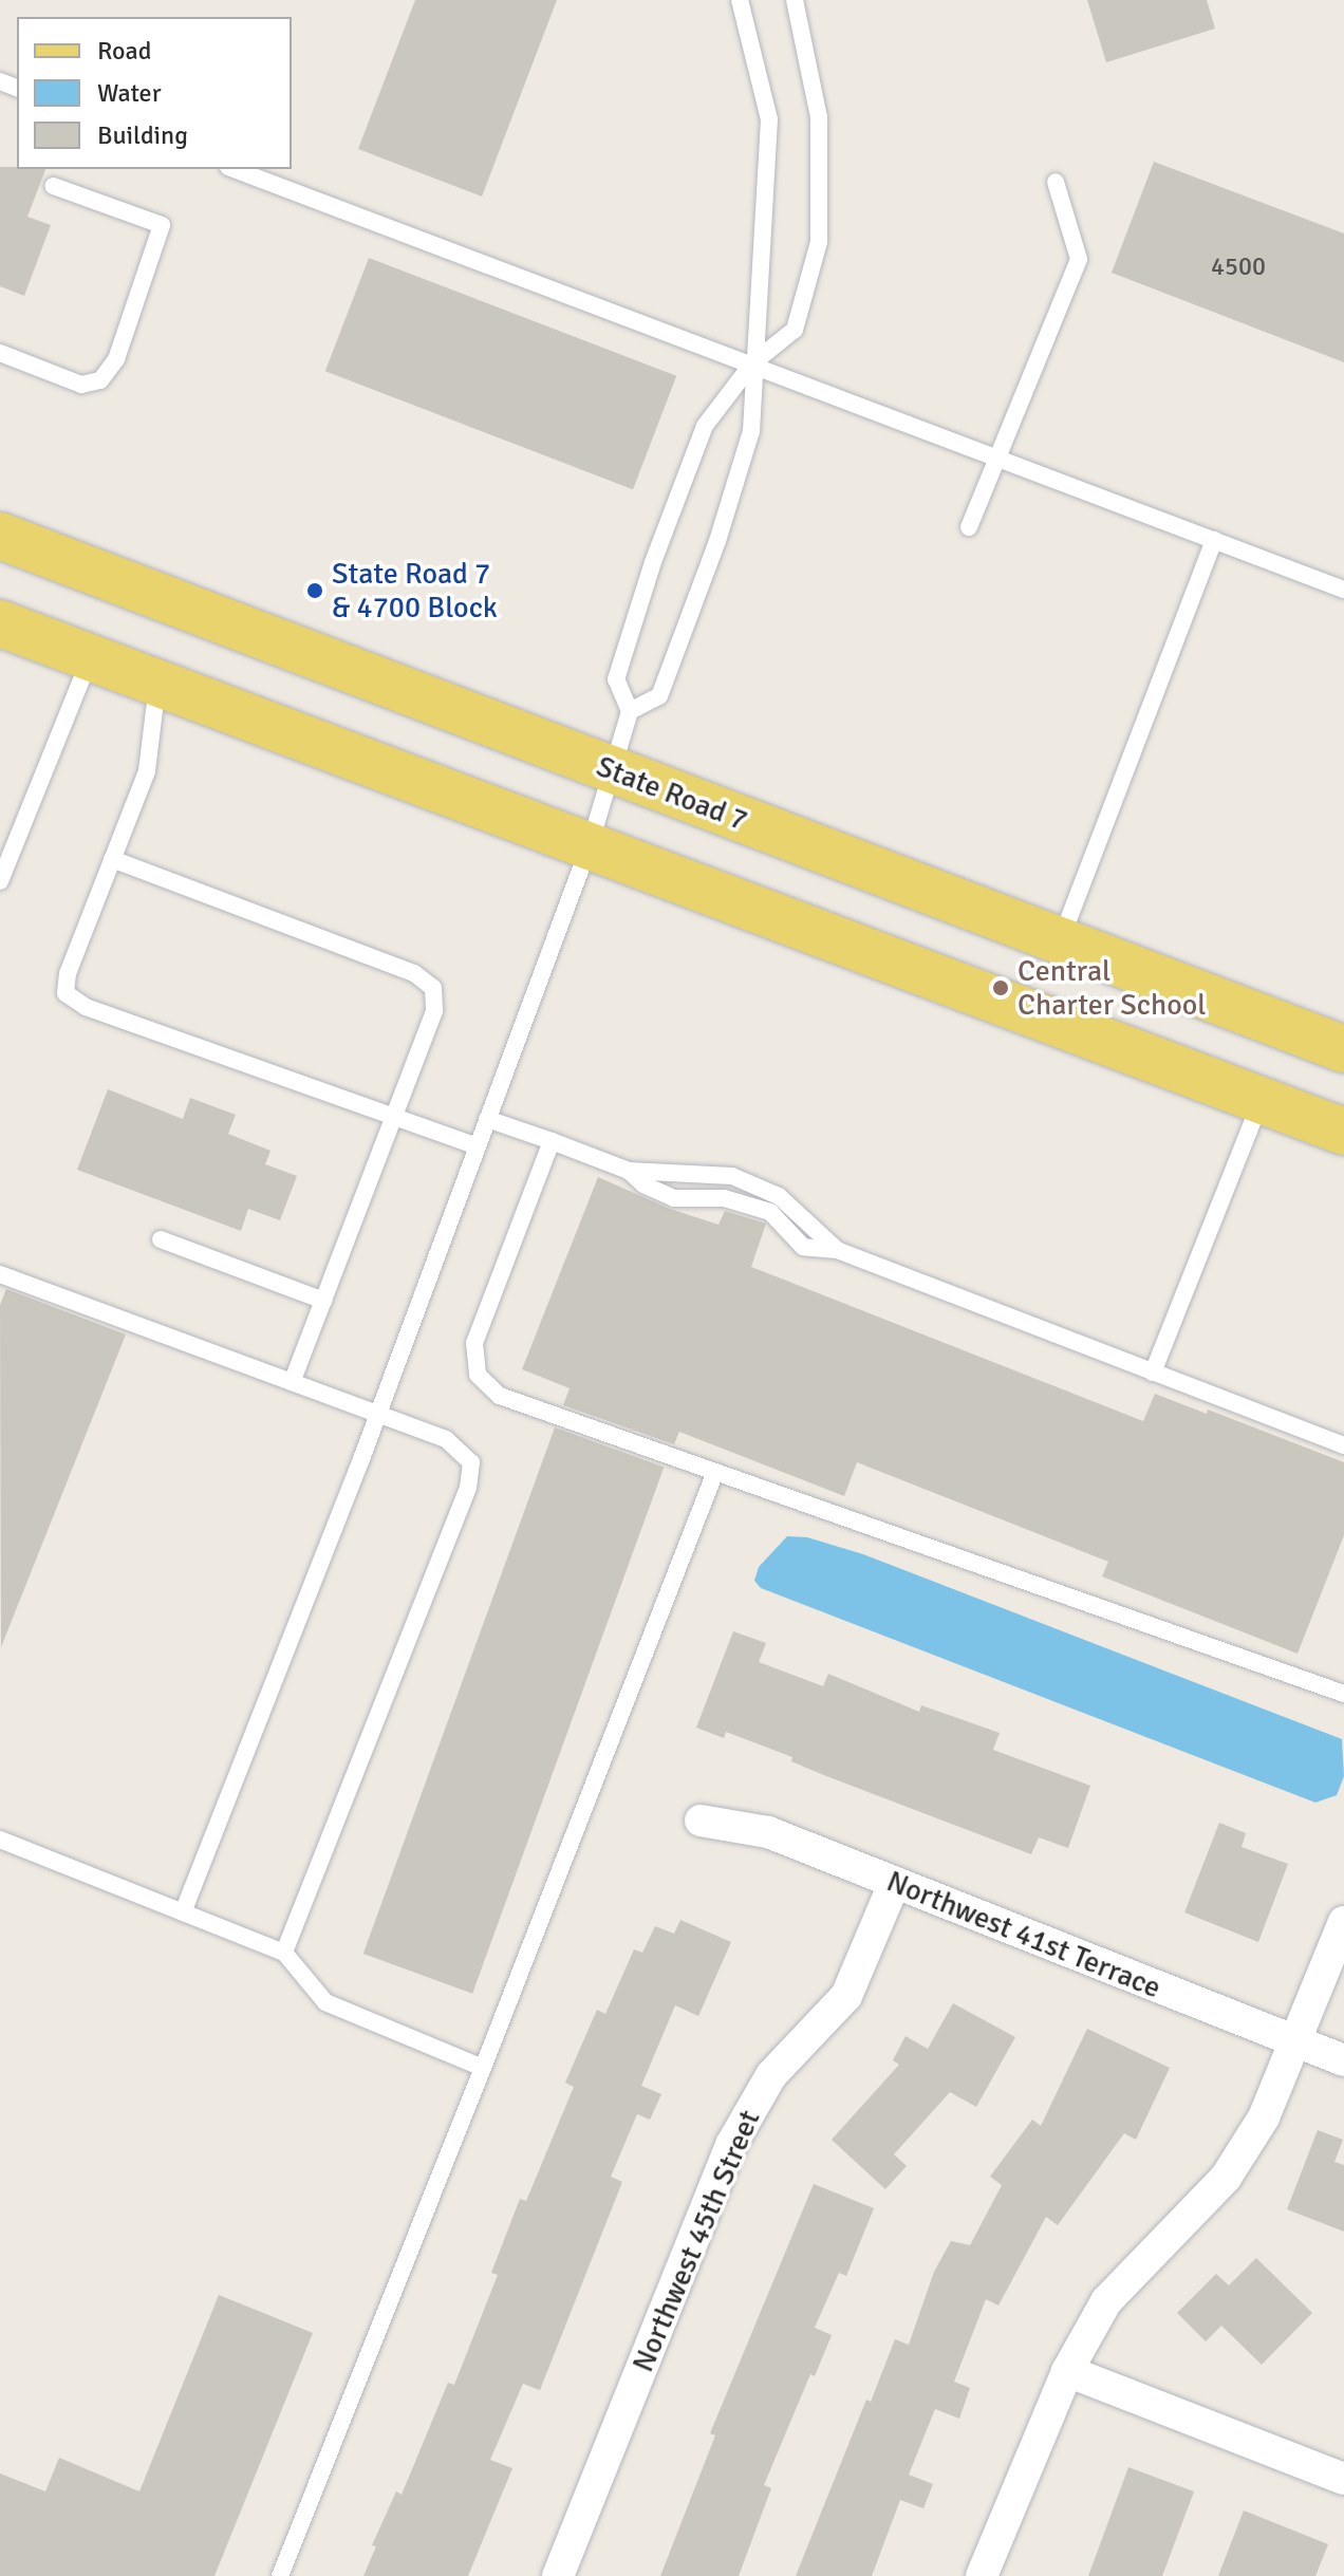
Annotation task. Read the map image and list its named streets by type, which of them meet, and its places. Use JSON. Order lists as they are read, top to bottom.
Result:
{
  "streets": {
    "main road": ["State Road 7"],
    "street": ["Northwest 41st Terrace", "Northwest 45th Street"]
  },
  "crossings": [
    ["Northwest 41st Terrace", "Northwest 45th Street"]
  ],
  "places": ["State Road 7 & 4700 Block", "Central Charter School"],
  "house_numbers": ["4500"],
  "legend": ["Road", "Water", "Building"]
}
